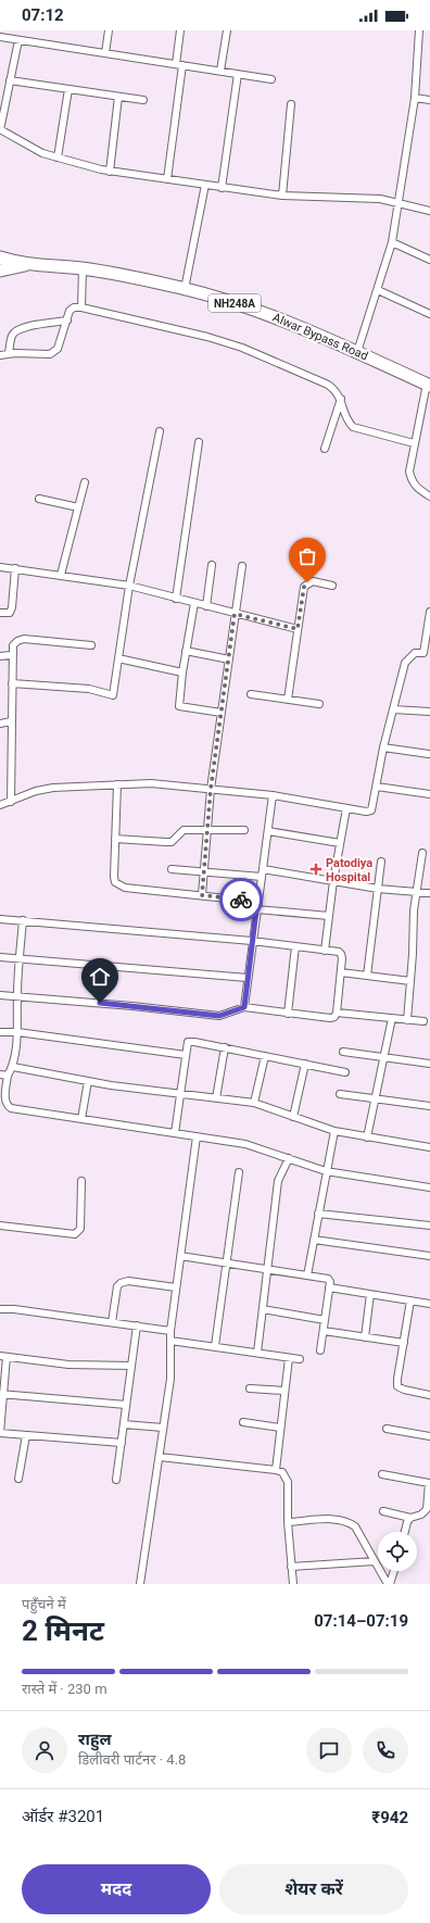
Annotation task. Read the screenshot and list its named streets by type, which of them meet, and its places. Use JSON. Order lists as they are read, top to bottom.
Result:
{
  "streets": {
    "highway": ["NH248A", "Alwar Bypass Road"]
  },
  "crossings": [
    ["NH248A", "Alwar Bypass Road"]
  ],
  "places": {
    "health": ["Patodiya Hospital"]
  },
  "page": {
    "status": "07:12",
    "heading": ["2 मिनट", "पहुँचने में", "07:14–07:19"],
    "panel": [
      "राहुल",
      "डिलीवरी पार्टनर · 4.8",
      "ऑर्डर #3201",
      "₹942"
    ],
    "bar": "रास्ते में · 230 m",
    "buttons": ["मदद", "शेयर करें"]
  }
}
